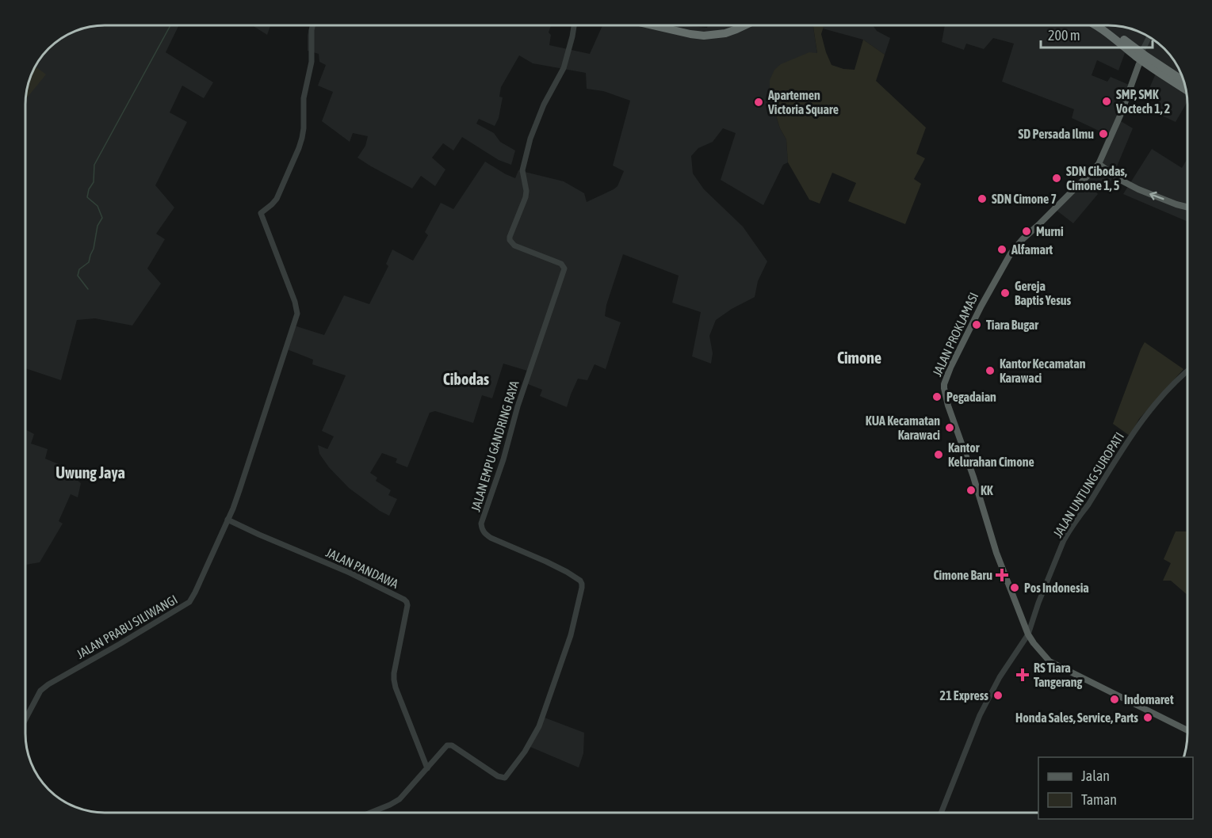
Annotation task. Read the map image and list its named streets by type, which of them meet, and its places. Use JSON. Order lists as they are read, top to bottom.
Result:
{
  "streets": {
    "main road": ["JALAN PROKLAMASI"],
    "street": [
      "JALAN EMPU GANDRING RAYA",
      "JALAN UNTUNG SUROPATI",
      "JALAN PANDAWA",
      "JALAN PRABU SILIWANGI"
    ]
  },
  "crossings": [
    ["JALAN PROKLAMASI", "JALAN UNTUNG SUROPATI"],
    ["JALAN EMPU GANDRING RAYA", "JALAN PANDAWA"],
    ["JALAN PANDAWA", "JALAN PRABU SILIWANGI"]
  ],
  "districts": ["Cimone", "Cibodas", "Uwung Jaya"],
  "places": {
    "other": [
      "SMP, SMK Voctech 1, 2",
      "Apartemen Victoria Square",
      "SD Persada Ilmu",
      "SDN Cibodas, Cimone 1, 5",
      "SDN Cimone 7",
      "Murni",
      "Alfamart",
      "Gereja Baptis Yesus",
      "Tiara Bugar",
      "Kantor Kecamatan Karawaci",
      "Pegadaian",
      "KUA Kecamatan Karawaci",
      "Kantor Kelurahan Cimone",
      "KK",
      "Pos Indonesia",
      "21 Express",
      "Indomaret",
      "Honda Sales, Service, Parts"
    ],
    "health": ["Cimone Baru", "RS Tiara Tangerang"]
  },
  "legend": ["Jalan", "Taman"],
  "scale_bar": "200 m"
}
